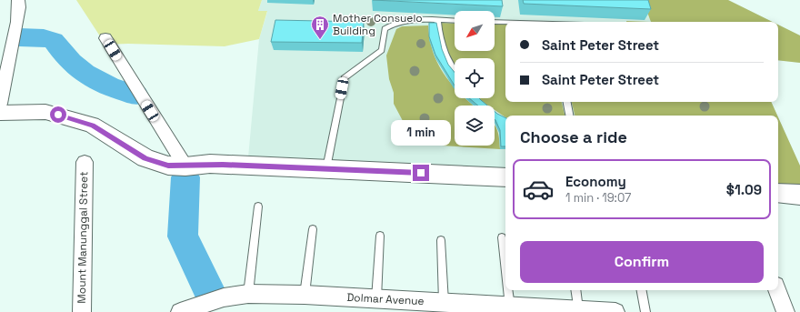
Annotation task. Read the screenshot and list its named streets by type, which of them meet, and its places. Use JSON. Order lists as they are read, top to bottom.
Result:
{
  "streets": {
    "street": ["Mount Manunggal Street", "Dolmar Avenue"]
  },
  "places": {
    "building": ["Mother Consuelo Building"]
  },
  "north": "bottom left",
  "page": {
    "banner": ["Saint Peter Street", "Saint Peter Street"],
    "heading": "Choose a ride",
    "bubble": "1 min",
    "list": [
      {
        "name": "Economy",
        "note": "1 min · 19:07",
        "value": "$1.09"
      }
    ],
    "buttons": "Confirm"
  }
}
